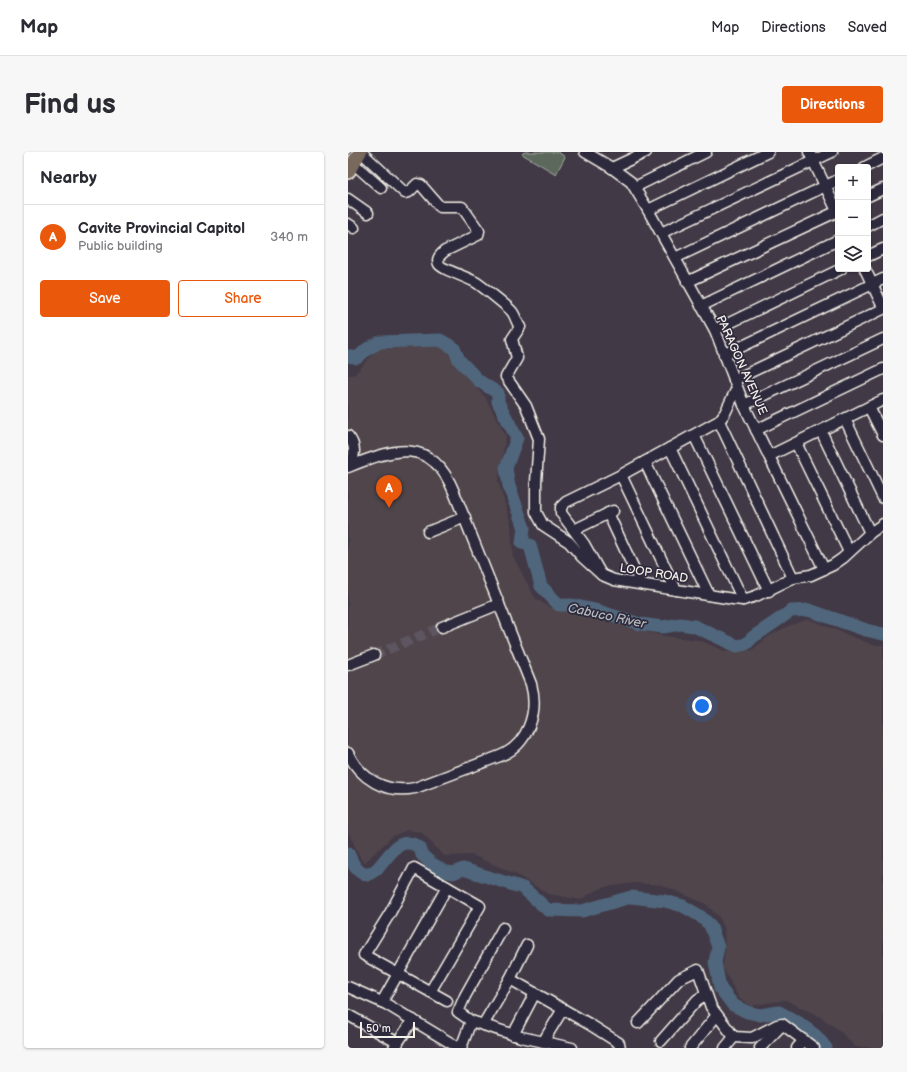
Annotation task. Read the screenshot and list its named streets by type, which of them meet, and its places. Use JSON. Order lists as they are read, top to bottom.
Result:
{
  "streets": {
    "street": ["PARAGON AVENUE", "LOOP ROAD"]
  },
  "crossings": [
    ["PARAGON AVENUE", "LOOP ROAD"]
  ],
  "water": ["Cabuco River"],
  "scale_bar": "50 m",
  "page": {
    "header": "Map",
    "nav": ["Map", "Directions", "Saved"],
    "buttons": [
      "Directions",
      ["Save", "Share"]
    ],
    "title": "Find us",
    "heading": "Nearby",
    "map_buttons": ["+", "−"],
    "list": [
      {
        "mark": "A",
        "name": "Cavite Provincial Capitol",
        "note": "Public building",
        "value": "340 m"
      }
    ],
    "pins": "A",
    "scale": "50 m"
  }
}
